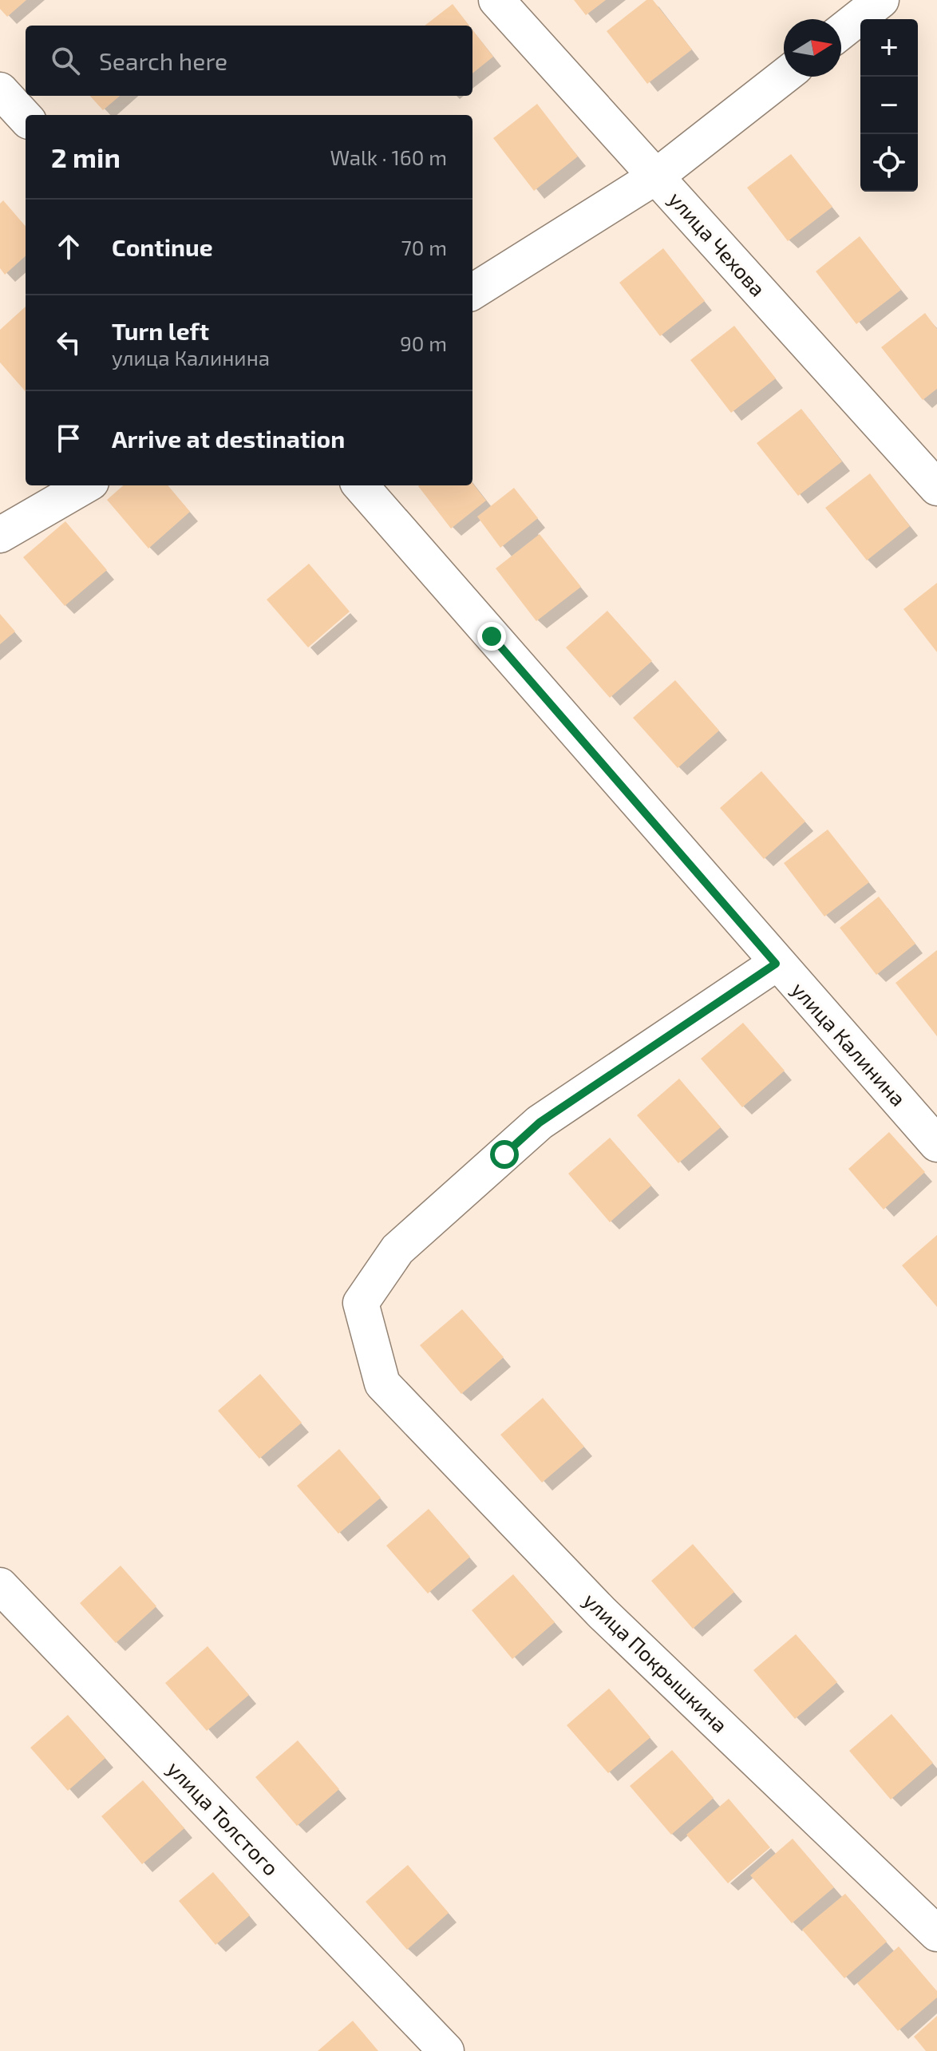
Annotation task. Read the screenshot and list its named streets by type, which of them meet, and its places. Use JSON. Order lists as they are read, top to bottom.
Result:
{
  "streets": {
    "street": [
      "улица Чехова",
      "улица Калинина",
      "улица Покрышкина",
      "улица Толстого"
    ]
  },
  "crossings": [
    ["улица Калинина", "улица Покрышкина"]
  ],
  "north": "right",
  "page": {
    "map_buttons": ["+", "−"],
    "search": "Search here",
    "heading": ["2 min", "Walk · 160 m"],
    "list": [
      ["Continue", "70 m"],
      ["Turn left", "улица Калинина", "90 m"],
      "Arrive at destination"
    ]
  }
}
